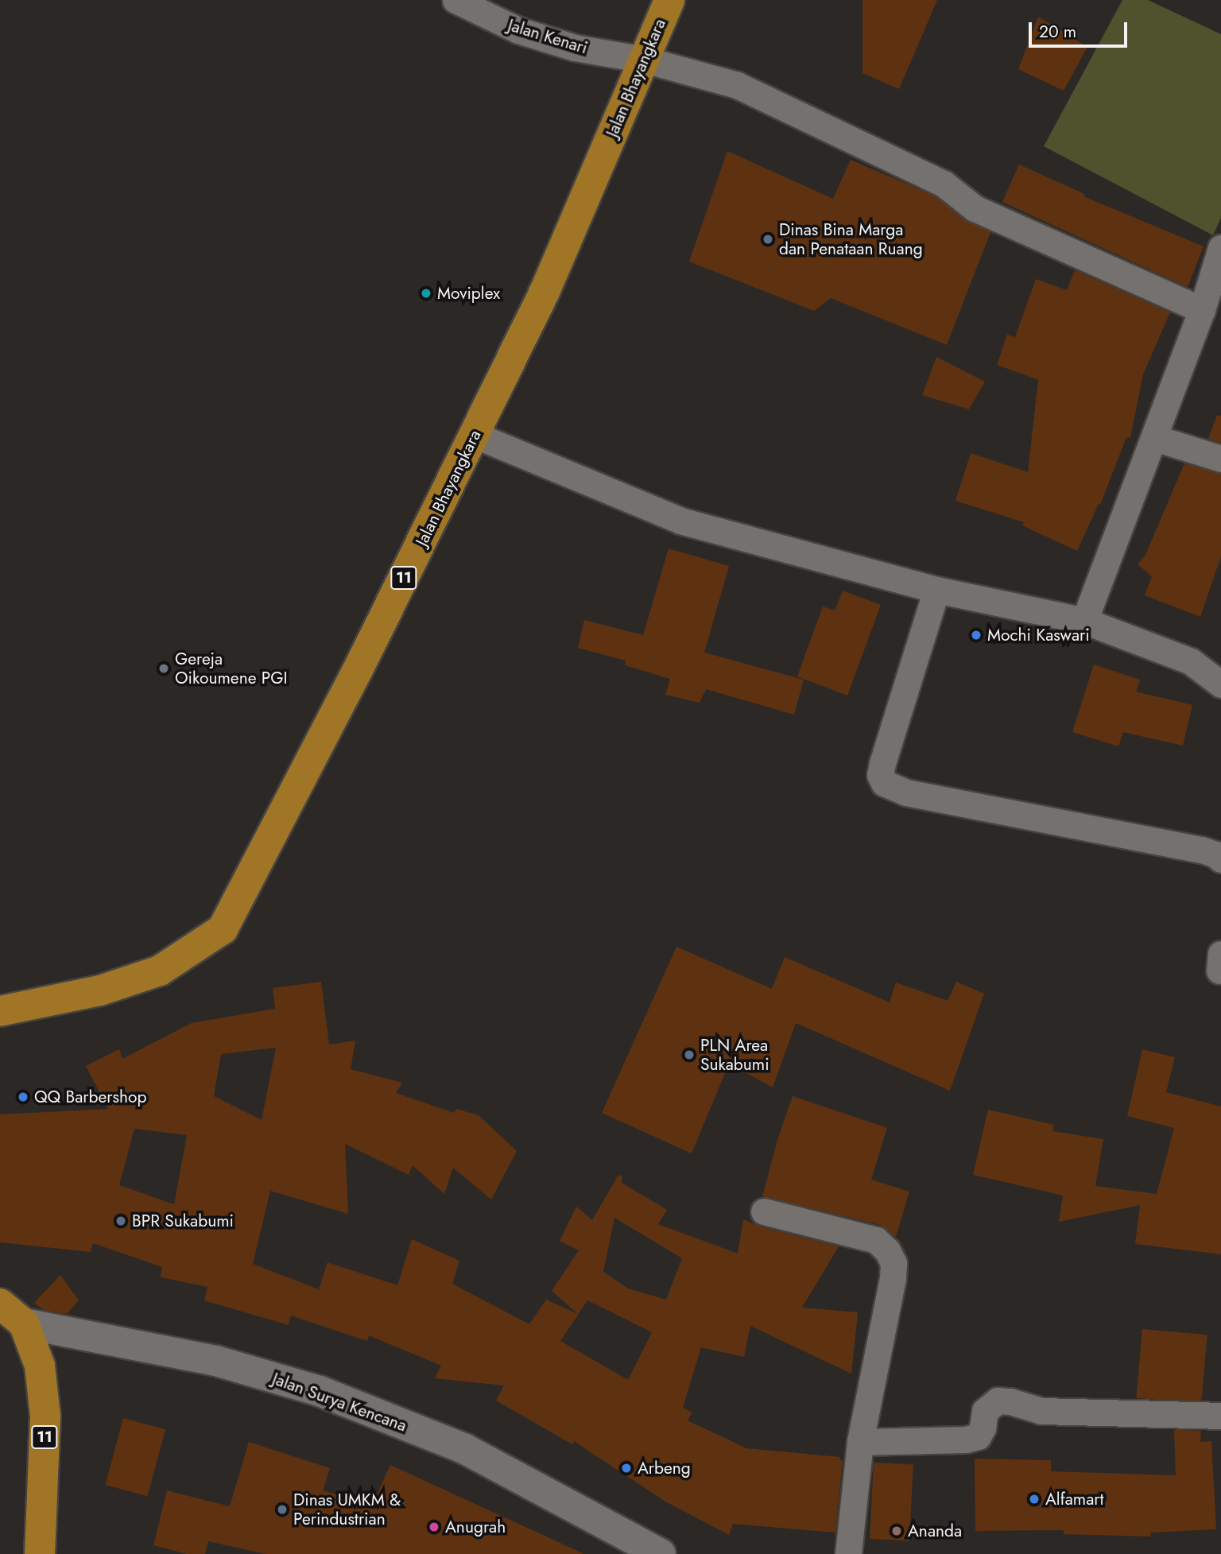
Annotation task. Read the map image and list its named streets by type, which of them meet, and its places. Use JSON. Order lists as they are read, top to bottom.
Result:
{
  "streets": {
    "highway": ["Jalan Bhayangkara", "11", "Jalan Surya Kencana"],
    "street": ["Jalan Kenari"]
  },
  "crossings": [
    ["Jalan Kenari", "Jalan Bhayangkara"],
    ["11", "Jalan Surya Kencana"]
  ],
  "places": [
    "Dinas Bina Marga dan Penataan Ruang",
    "Moviplex",
    "Mochi Kaswari",
    "Gereja Oikoumene PGI",
    "PLN Area Sukabumi",
    "QQ Barbershop",
    "BPR Sukabumi",
    "Arbeng",
    "Alfamart",
    "Dinas UMKM & Perindustrian",
    "Anugrah",
    "Ananda"
  ],
  "scale_bar": "20 m"
}
